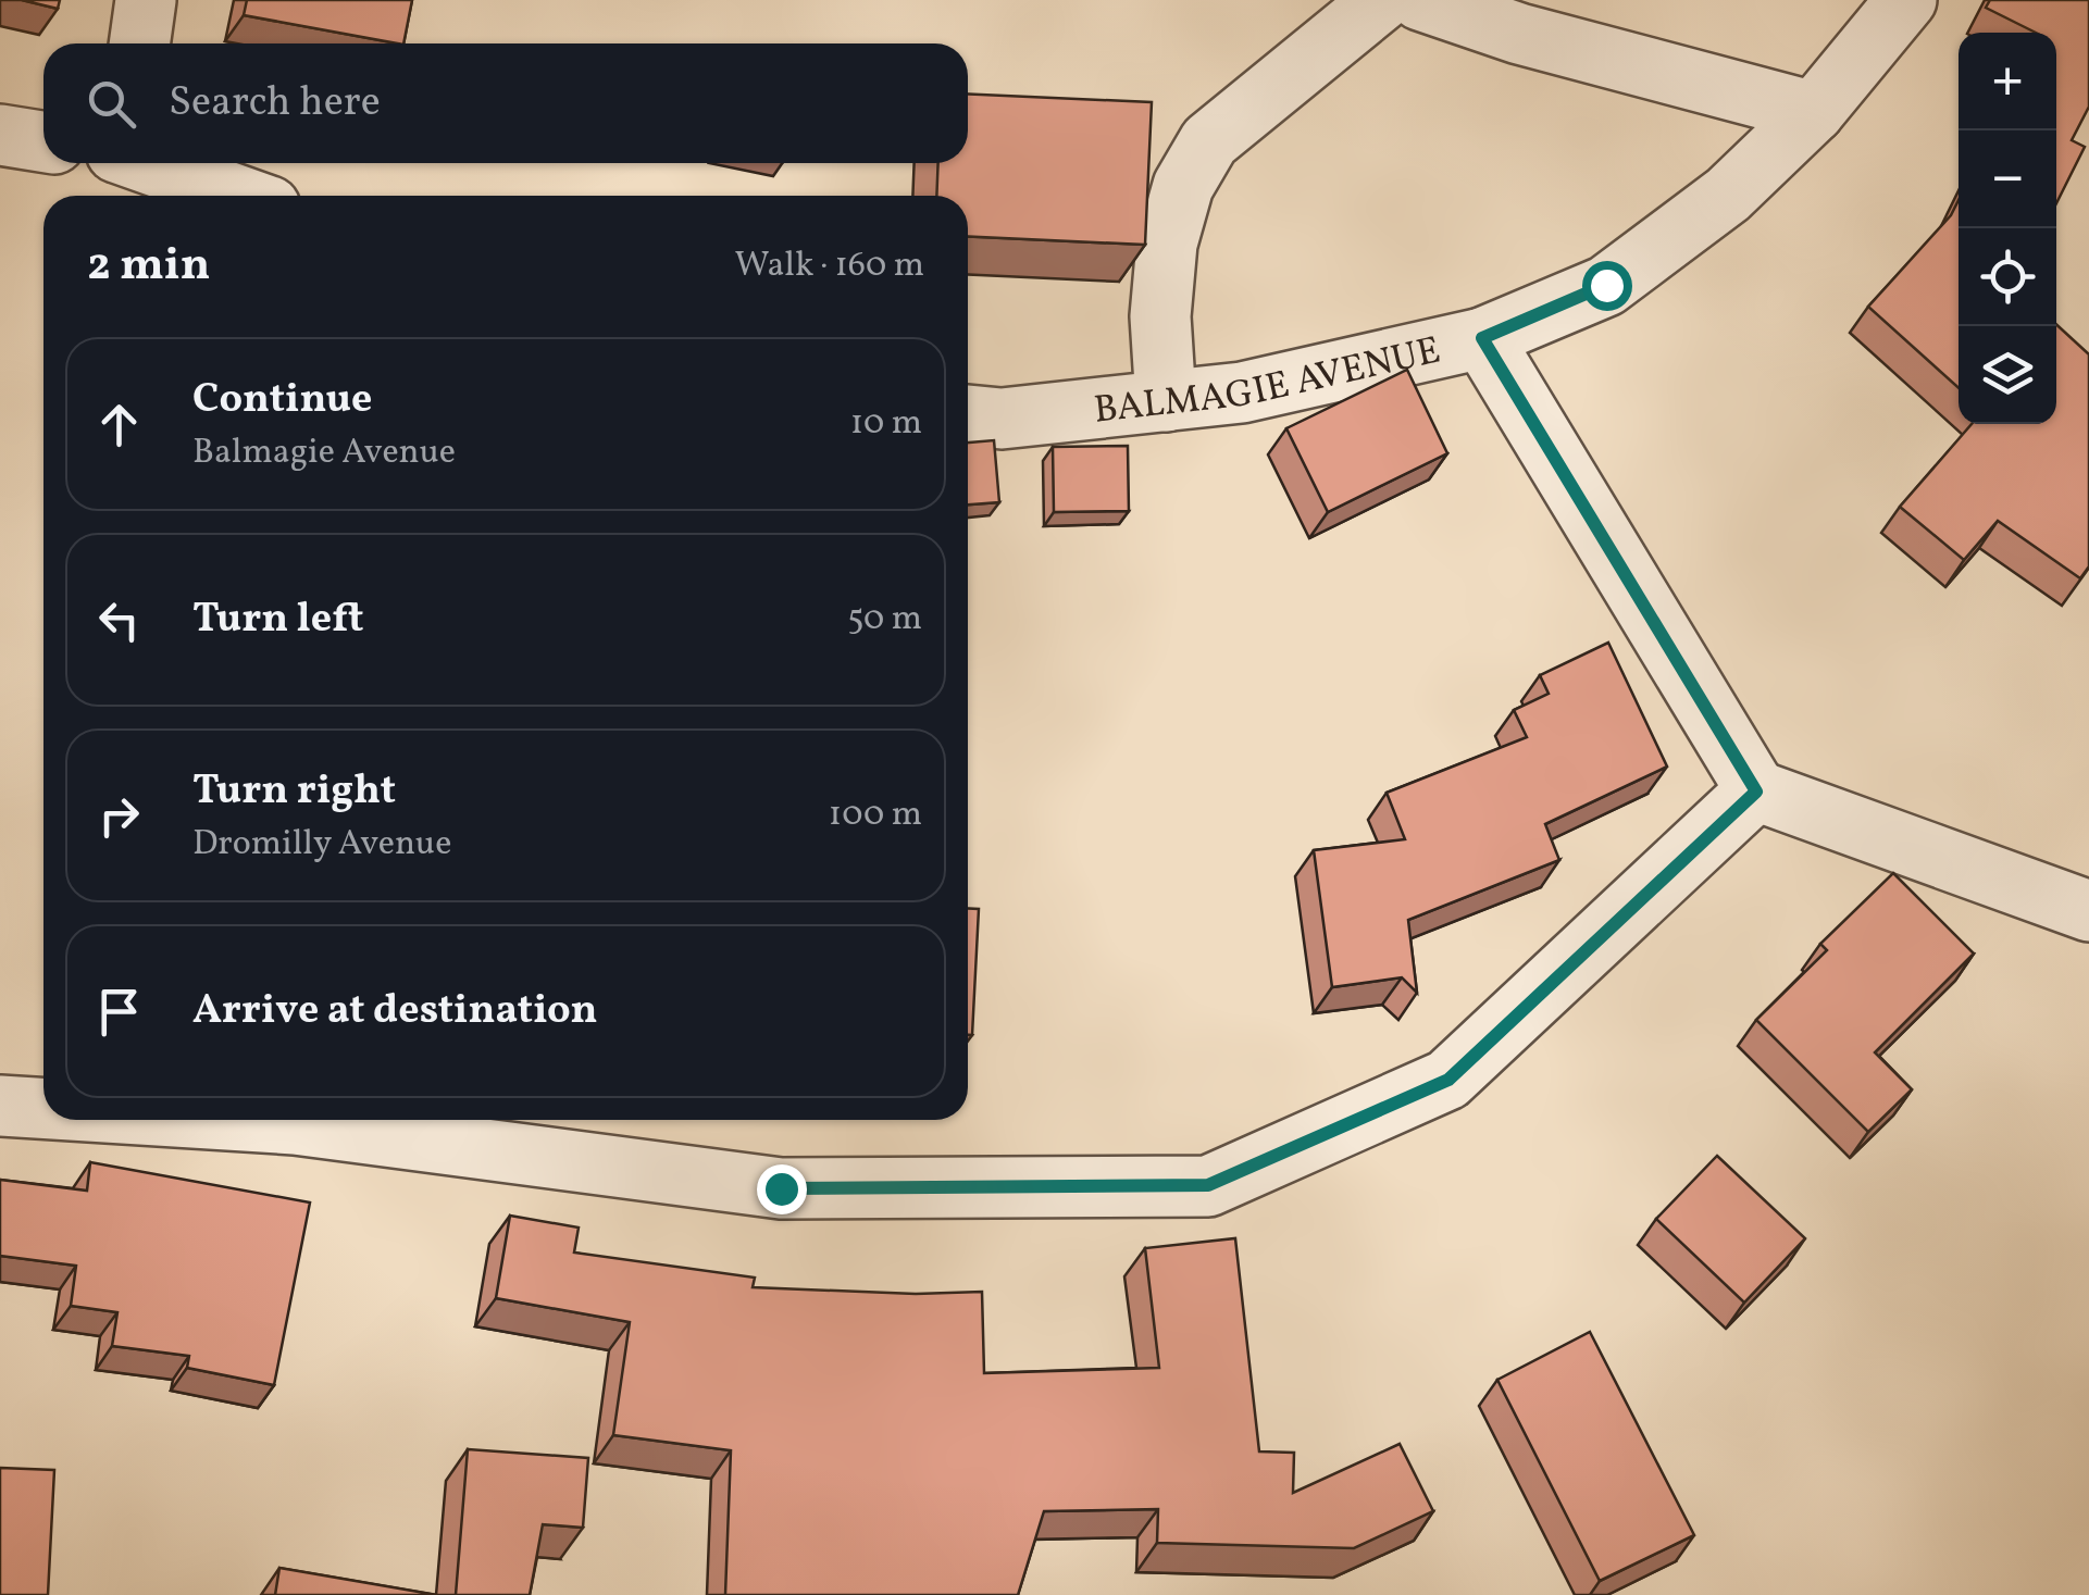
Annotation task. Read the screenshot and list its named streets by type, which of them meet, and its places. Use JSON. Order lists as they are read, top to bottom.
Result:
{
  "streets": {
    "street": ["BALMAGIE AVENUE"]
  },
  "page": {
    "map_buttons": ["+", "−"],
    "search": "Search here",
    "heading": ["2 min", "Walk · 160 m"],
    "list": [
      ["Continue", "Balmagie Avenue", "10 m"],
      ["Turn left", "50 m"],
      ["Turn right", "Dromilly Avenue", "100 m"],
      "Arrive at destination"
    ]
  }
}
